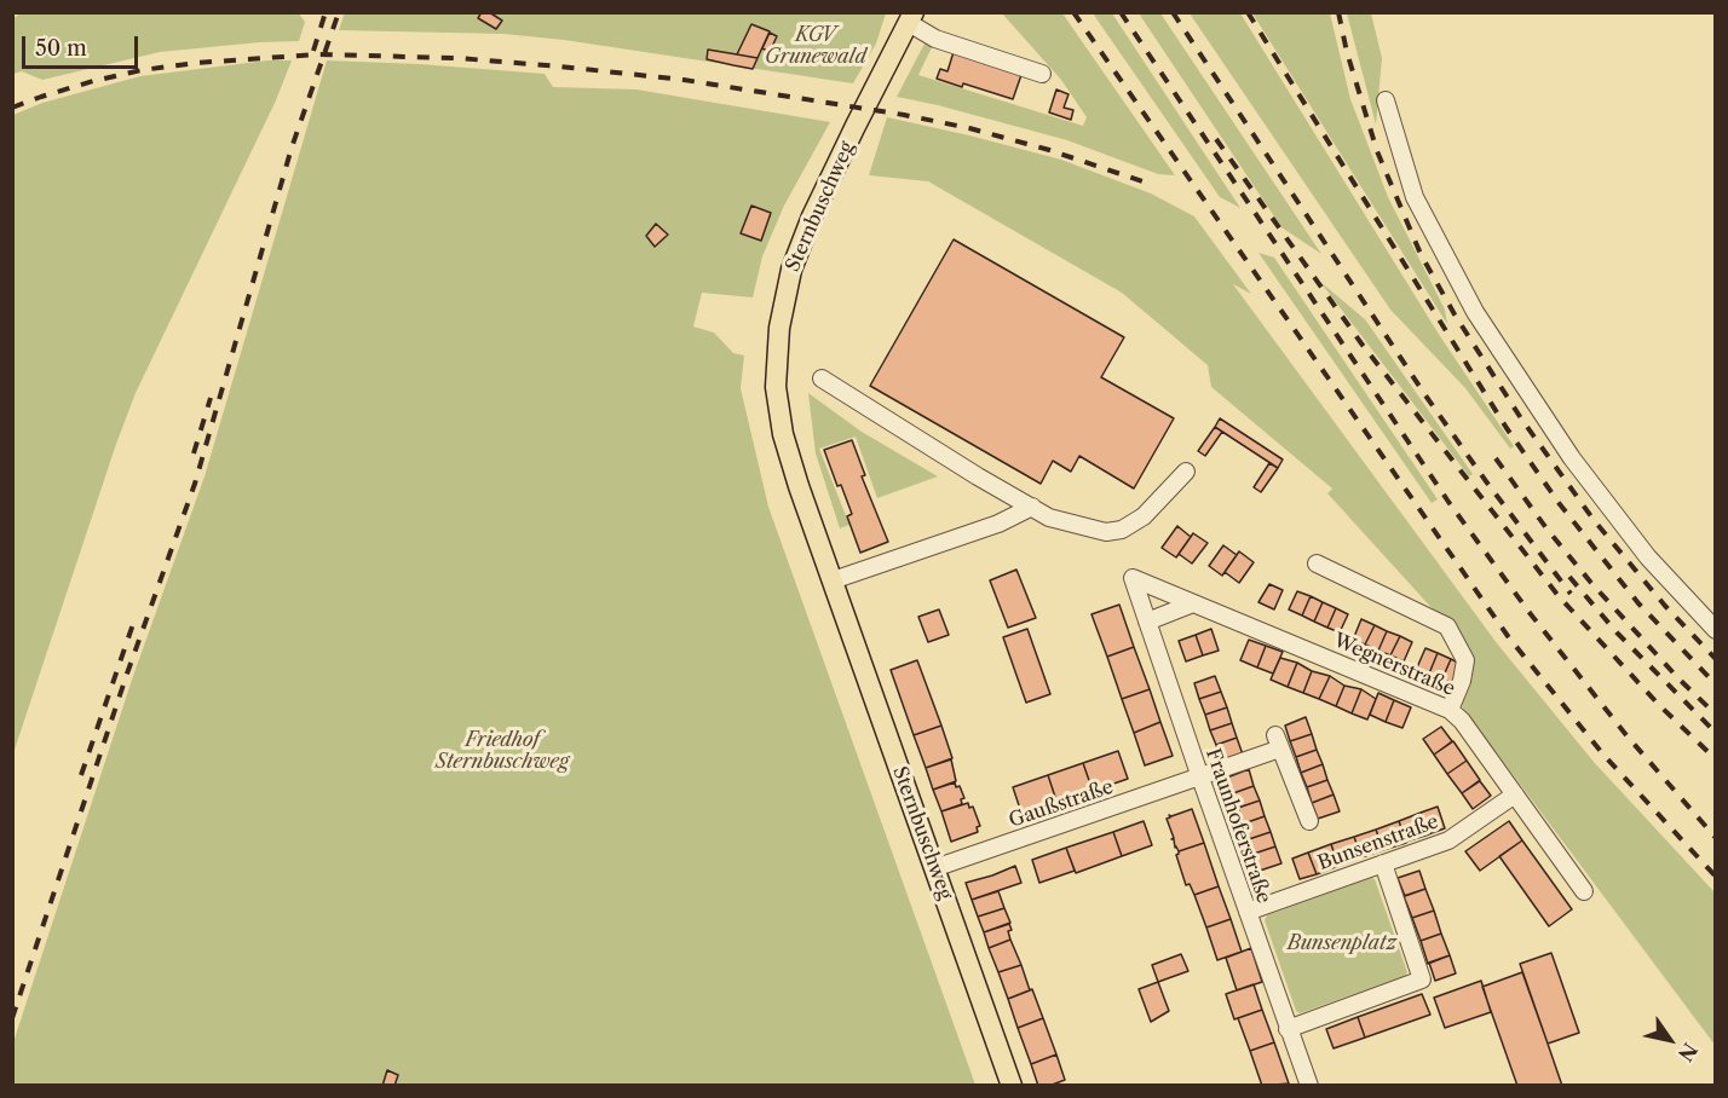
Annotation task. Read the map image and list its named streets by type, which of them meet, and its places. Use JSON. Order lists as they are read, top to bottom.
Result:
{
  "streets": {
    "main road": ["Sternbuschweg"],
    "street": [
      "Wegnerstraße",
      "Gaußstraße",
      "Fraunhoferstraße",
      "Bunsenstraße"
    ]
  },
  "crossings": [
    ["Sternbuschweg", "Gaußstraße"],
    ["Wegnerstraße", "Fraunhoferstraße"],
    ["Wegnerstraße", "Bunsenstraße"],
    ["Gaußstraße", "Fraunhoferstraße"],
    ["Fraunhoferstraße", "Bunsenstraße"]
  ],
  "parks": ["KGV Grunewald", "Friedhof Sternbuschweg", "Bunsenplatz"],
  "scale_bar": "50 m",
  "north": "bottom right"
}
